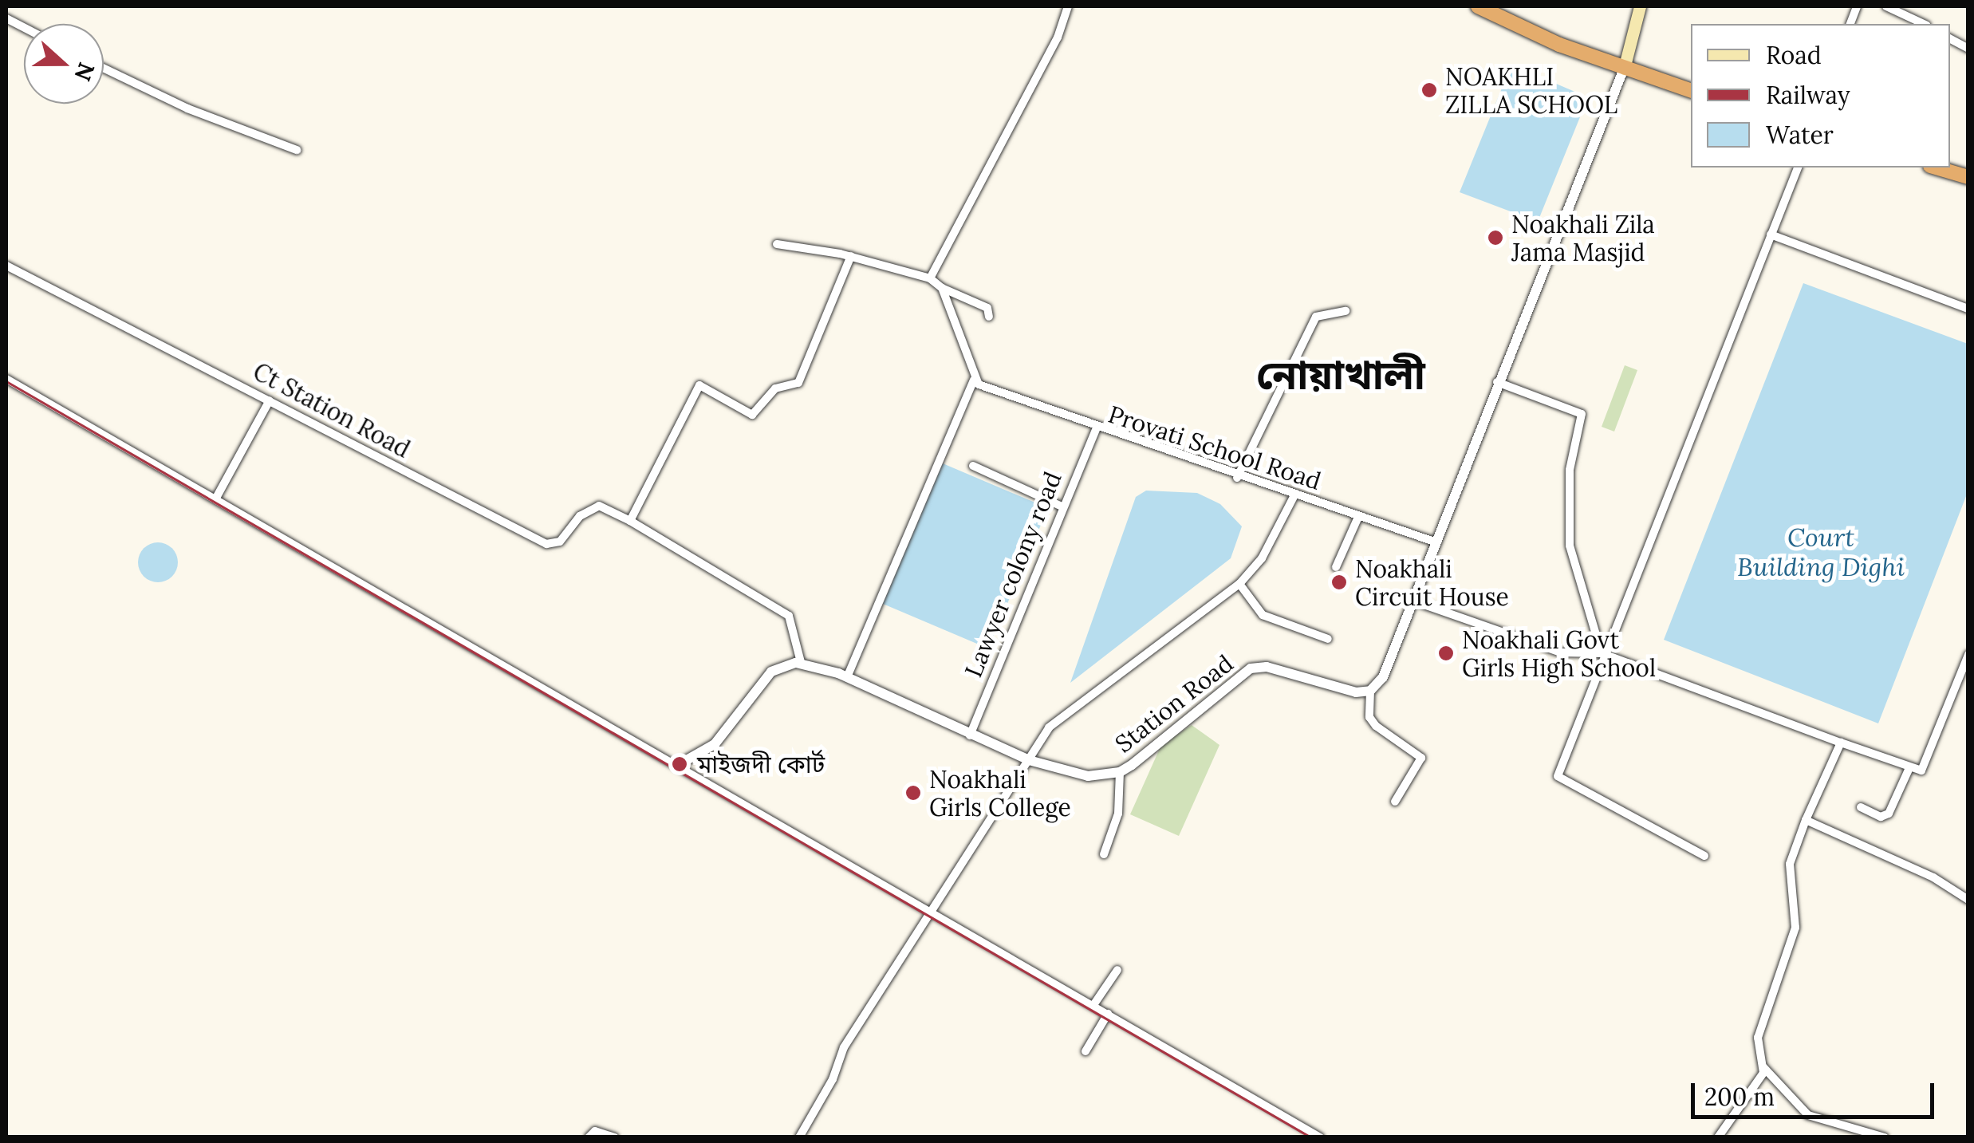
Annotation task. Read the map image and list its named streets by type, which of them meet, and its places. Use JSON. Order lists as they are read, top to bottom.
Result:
{
  "streets": {
    "street": [
      "Ct Station Road",
      "Provati School Road",
      "Lawyer colony road",
      "Station Road"
    ]
  },
  "crossings": [
    ["Provati School Road", "Lawyer colony road"],
    ["Lawyer colony road", "Station Road"]
  ],
  "districts": ["নোয়াখালী"],
  "water": ["Court Building Dighi"],
  "places": [
    "NOAKHLI ZILLA SCHOOL",
    "Noakhali Zila Jama Masjid",
    "Noakhali Circuit House",
    "Noakhali Govt Girls High School",
    "মাইজদী কোর্ট",
    "Noakhali Girls College"
  ],
  "legend": ["Road", "Railway", "Water"],
  "scale_bar": "200 m",
  "north": "right"
}
